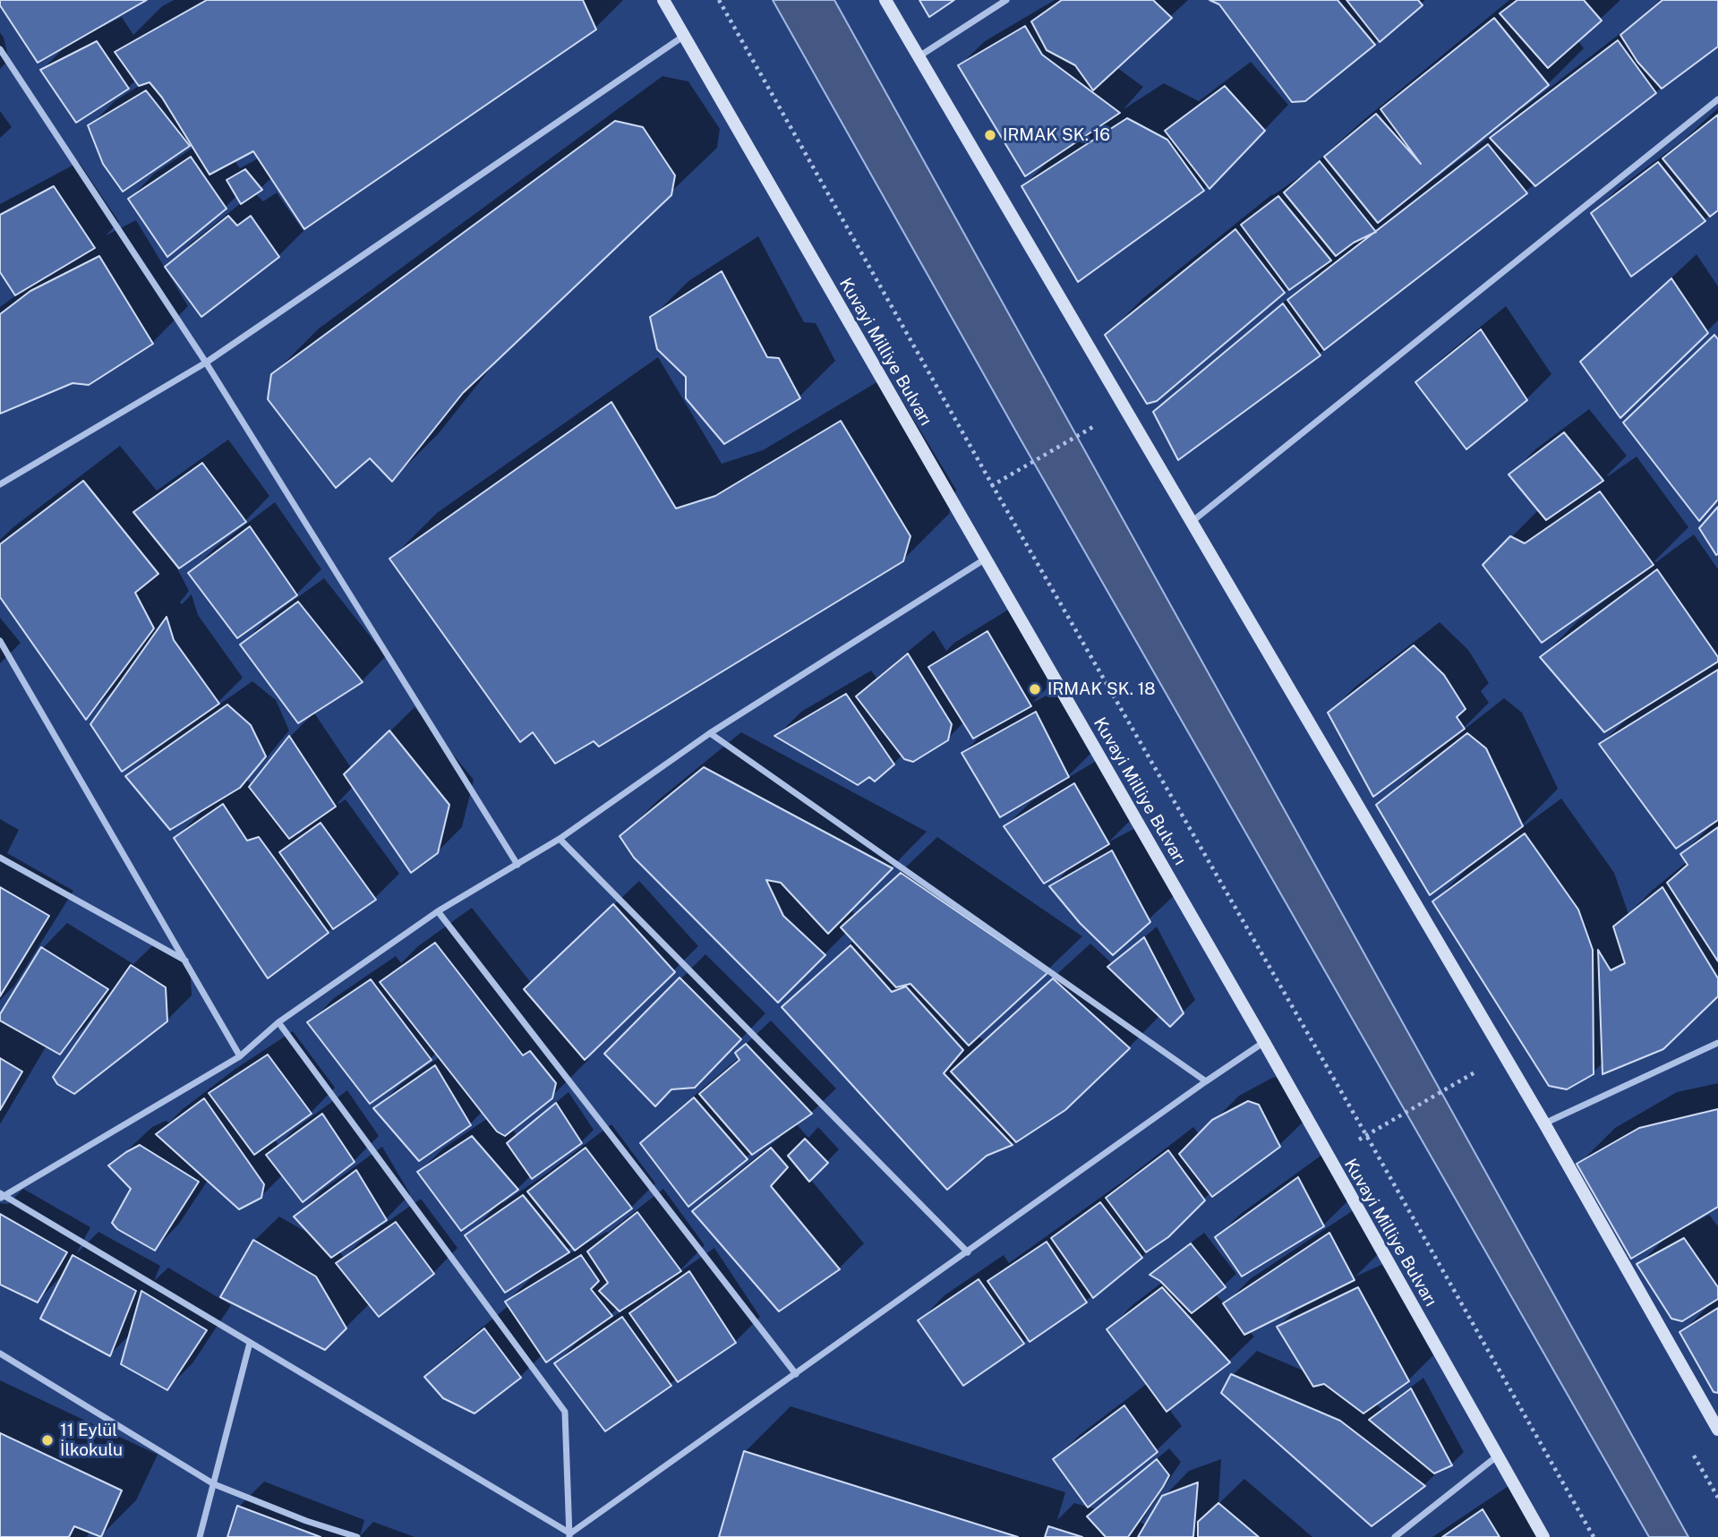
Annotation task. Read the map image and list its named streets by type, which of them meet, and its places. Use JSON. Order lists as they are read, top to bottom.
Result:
{
  "streets": {
    "main road": ["Kuvayi Milliye Bulvarı"]
  },
  "places": ["IRMAK SK. 16", "IRMAK SK. 18", "11 Eylül İlkokulu"]
}
